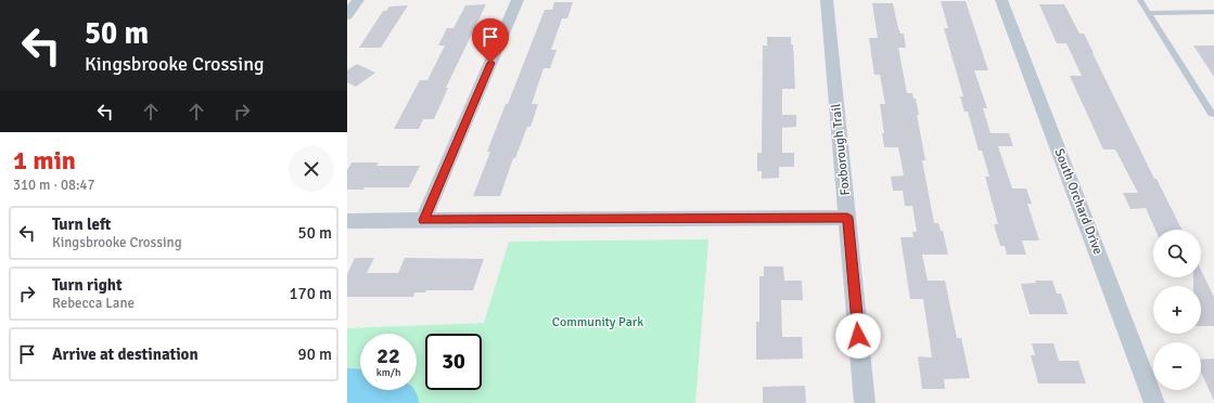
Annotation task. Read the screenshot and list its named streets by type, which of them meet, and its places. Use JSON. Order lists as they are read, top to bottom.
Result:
{
  "streets": {
    "street": ["Foxborough Trail", "South Orchard Drive"]
  },
  "parks": ["Community Park"],
  "page": {
    "turn": ["50 m", "Kingsbrooke Crossing"],
    "heading": ["1 min", "310 m · 08:47"],
    "list": [
      {
        "name": "Turn left",
        "note": "Kingsbrooke Crossing",
        "value": "50 m"
      },
      {
        "name": "Turn right",
        "note": "Rebecca Lane",
        "value": "170 m"
      },
      {
        "name": "Arrive at destination",
        "value": "90 m"
      }
    ],
    "map_buttons": ["+", "−"],
    "speed": "22 km/h",
    "limit": "30"
  }
}
